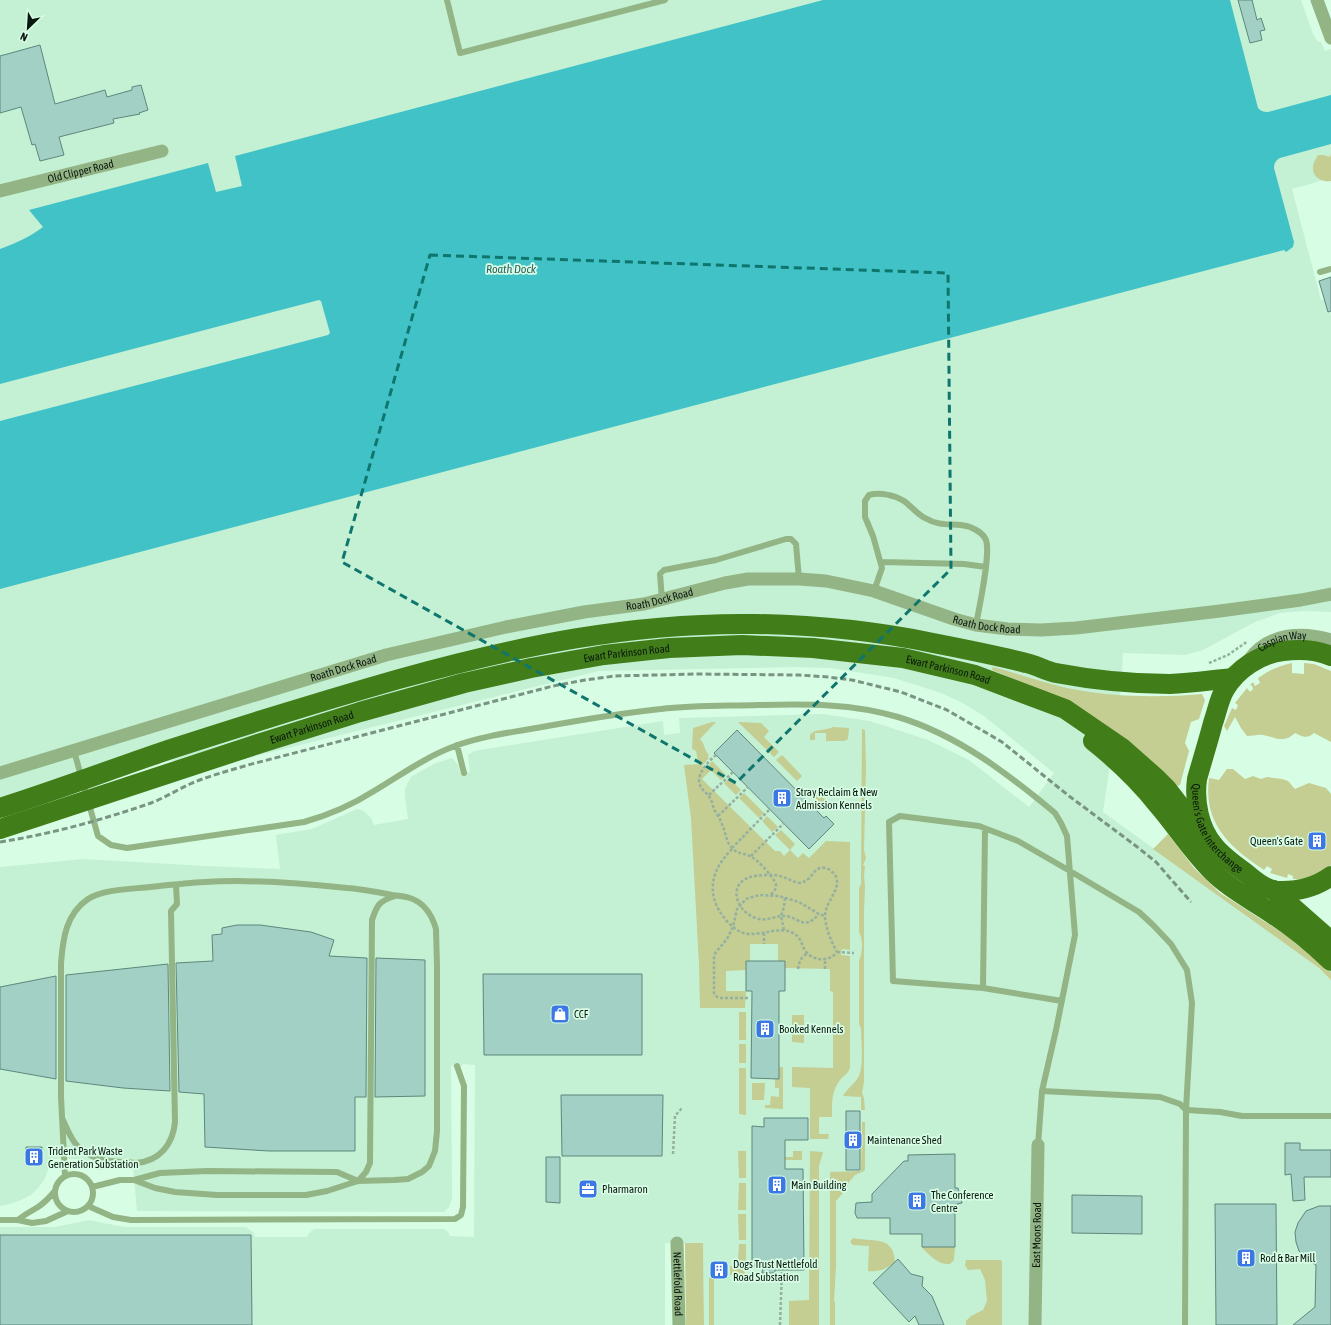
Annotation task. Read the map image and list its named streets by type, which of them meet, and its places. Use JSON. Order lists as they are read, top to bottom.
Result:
{
  "streets": {
    "main road": ["Ewart Parkinson Road", "Queen's Gate Interchange"],
    "street": [
      "Old Clipper Road",
      "Roath Dock Road",
      "Caspian Way",
      "East Moors Road",
      "Nettlefold Road"
    ]
  },
  "crossings": [
    ["Caspian Way", "Ewart Parkinson Road"],
    ["Caspian Way", "Queen's Gate Interchange"],
    ["Ewart Parkinson Road", "Queen's Gate Interchange"]
  ],
  "water": ["Roath Dock"],
  "places": {
    "building": [
      "Stray Reclaim & New Admission Kennels",
      "Queen's Gate",
      "Booked Kennels",
      "Maintenance Shed",
      "Trident Park Waste Generation Substation",
      "Main Building",
      "The Conference Centre",
      "Rod & Bar Mill",
      "Dogs Trust Nettlefold Road Substation"
    ],
    "shop": ["CCF"],
    "office": ["Pharmaron"]
  },
  "north": "bottom left"
}
